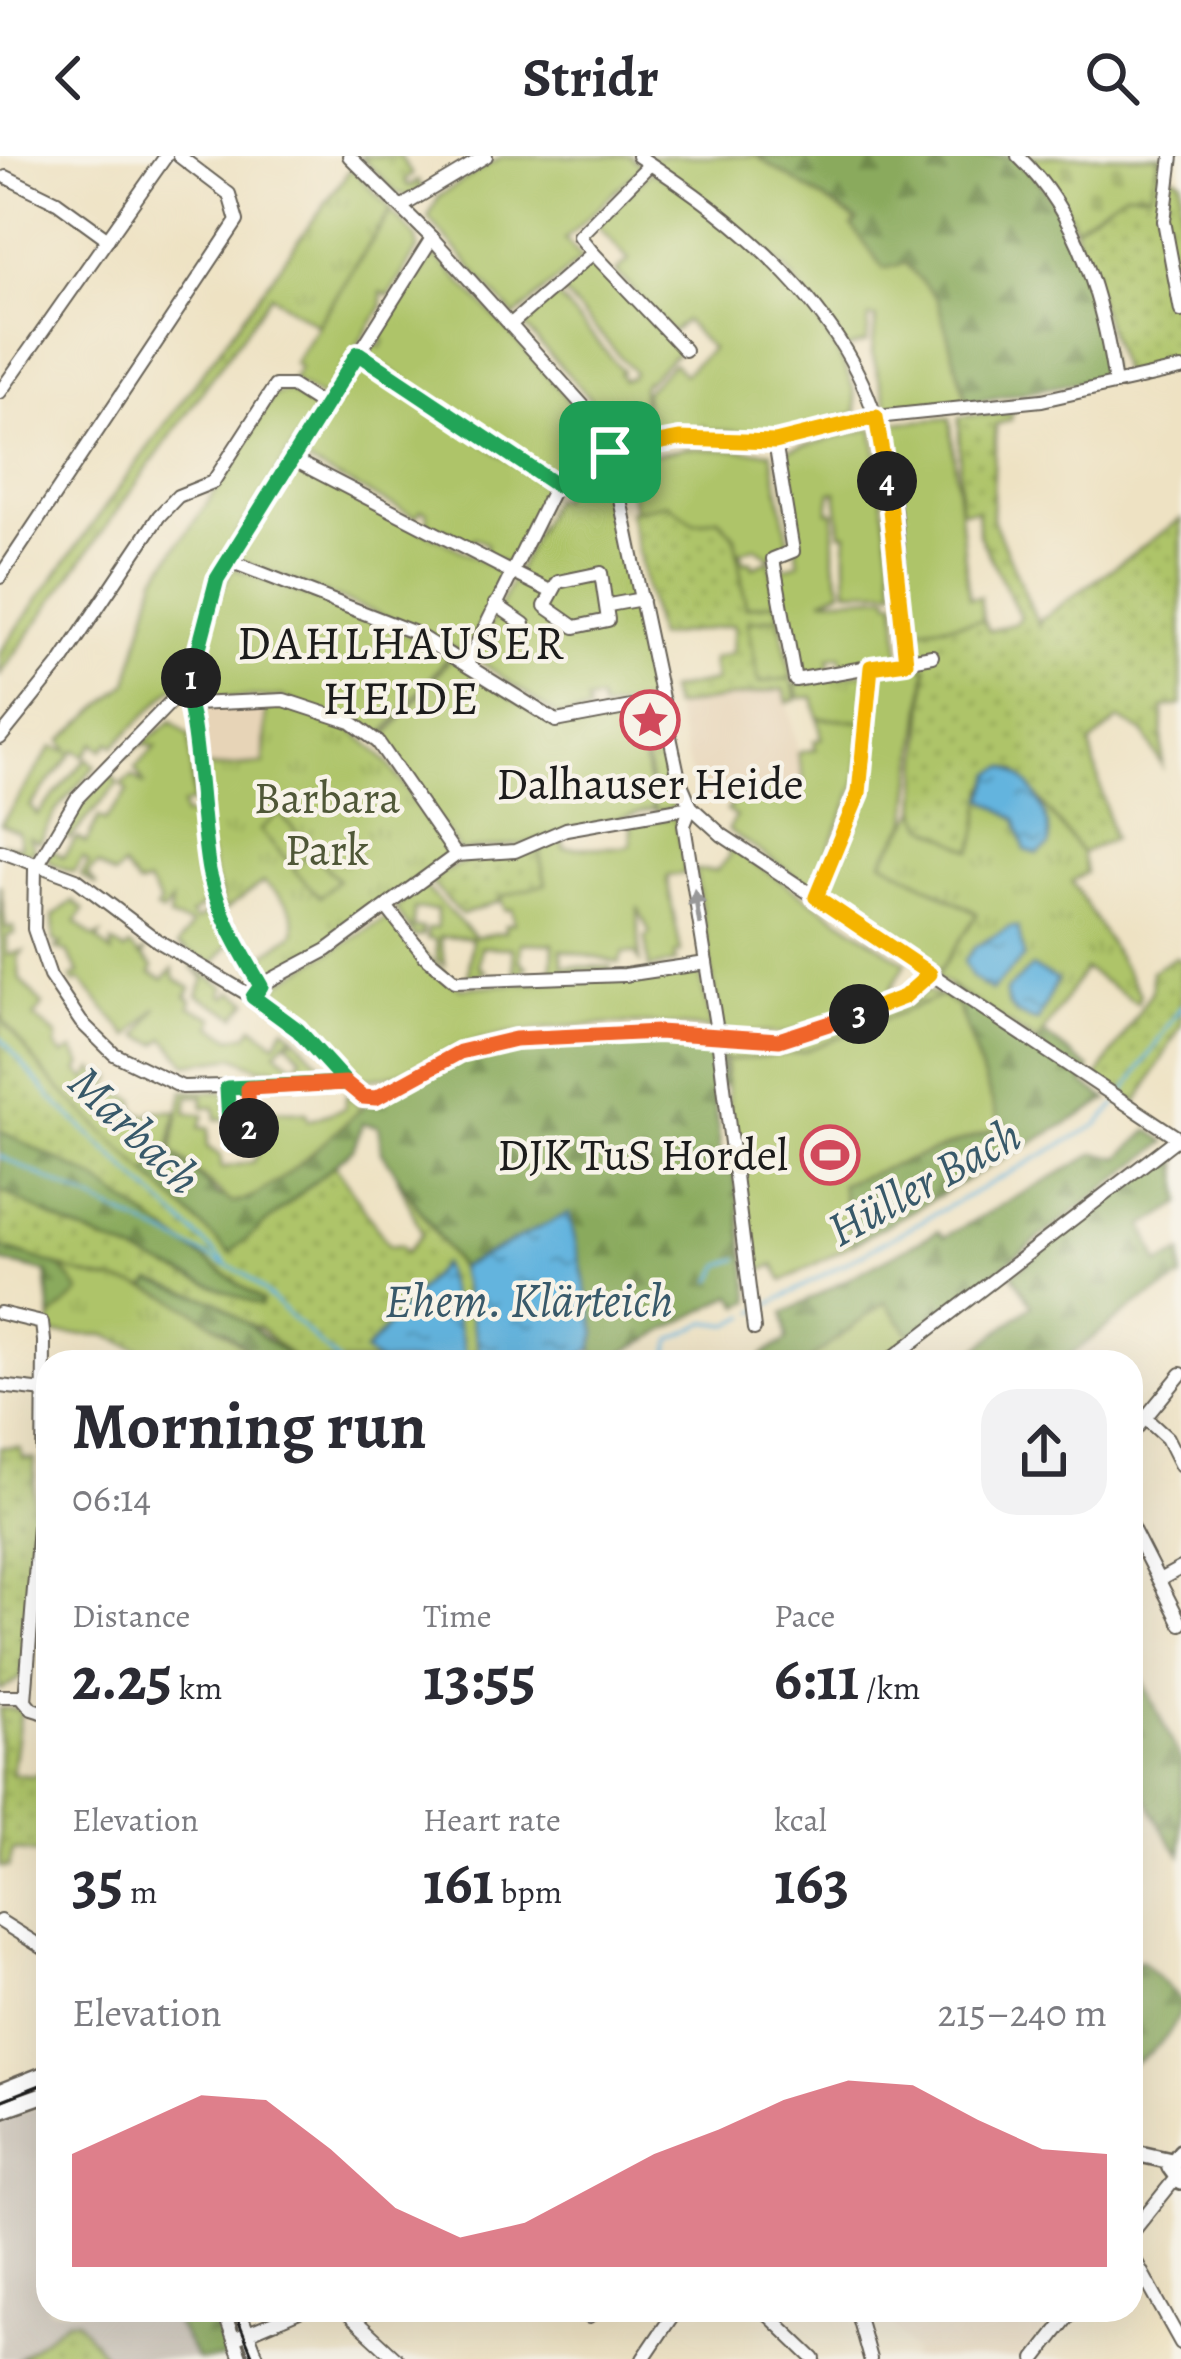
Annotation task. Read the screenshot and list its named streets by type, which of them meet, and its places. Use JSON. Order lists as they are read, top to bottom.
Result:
{
  "districts": ["DAHLHAUSER HEIDE"],
  "water": ["Marbach", "Hüller Bach", "Ehem. Klärteich"],
  "parks": ["Barbara Park"],
  "places": {
    "place": ["Dalhauser Heide"],
    "sports": ["DJK TuS Hordel"]
  },
  "page": {
    "header": "Stridr",
    "pins": [
      "4",
      "1",
      "3",
      "2"
    ],
    "heading": ["Morning run", "06:14"],
    "stats": [
      ["Distance", "2.25 km"],
      ["Time", "13:55"],
      ["Pace", "6:11 /km"],
      ["Elevation", "35 m"],
      ["Heart rate", "161 bpm"],
      ["kcal", "163"]
    ],
    "chart": ["Elevation", "215–240 m"]
  }
}
